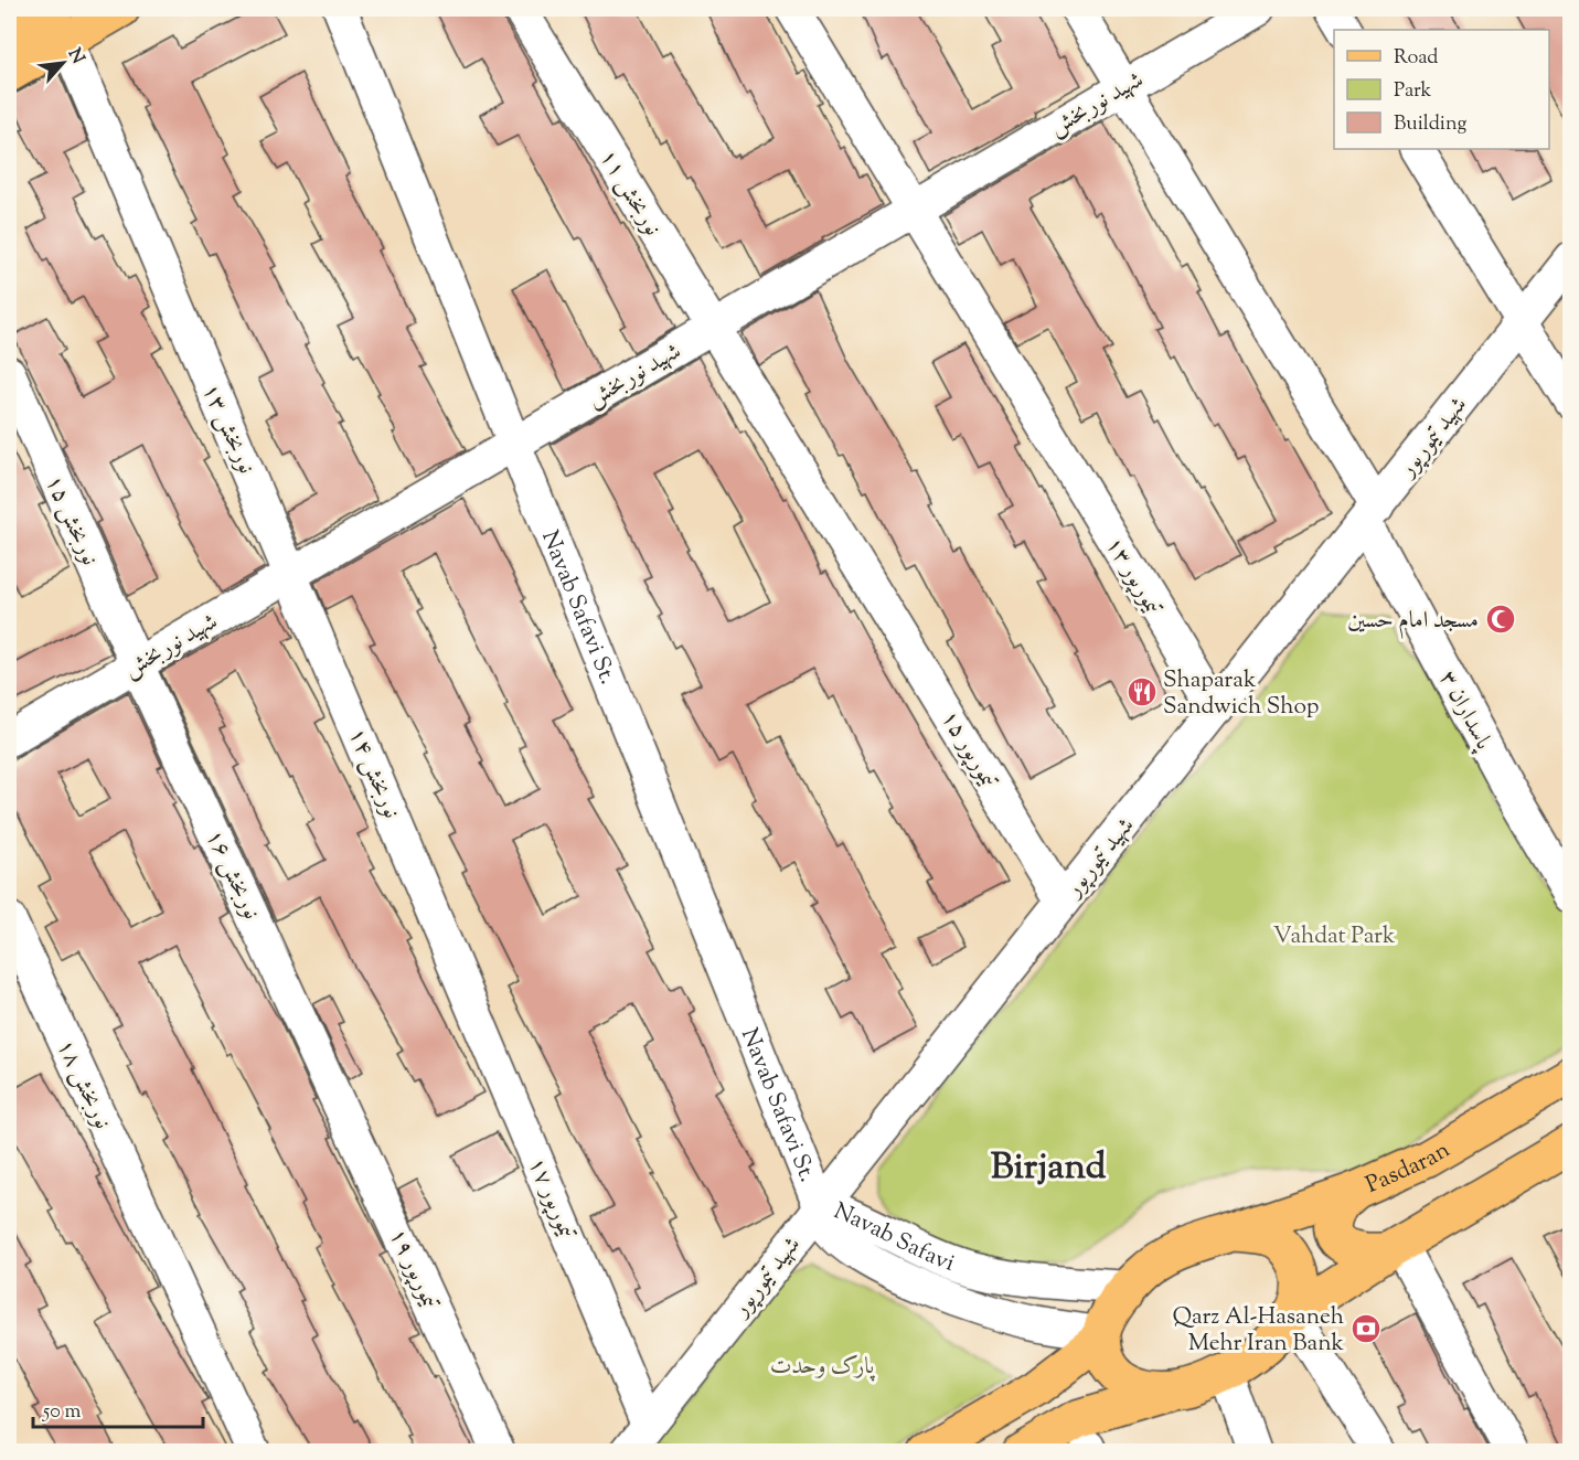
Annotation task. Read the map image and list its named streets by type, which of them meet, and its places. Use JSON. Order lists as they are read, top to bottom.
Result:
{
  "streets": {
    "main road": ["Pasdaran"],
    "street": [
      "شهید نوربخش",
      "نوربخش ۱۱",
      "نوربخش ۱۳",
      "شهید تیمورپور",
      "نوربخش ۱۵",
      "تیمورپور ۱۳",
      "Navab Safavi St.",
      "پاسداران ۳",
      "تیمورپور ۱۵",
      "نوربخش ۱۴",
      "نوربخش ۱۶",
      "نوربخش ۱۸",
      "تیمورپور ۱۷",
      "Navab Safavi",
      "تیمورپور ۱۹"
    ]
  },
  "crossings": [
    ["شهید نوربخش", "نوربخش ۱۱"],
    ["شهید نوربخش", "نوربخش ۱۳"],
    ["شهید نوربخش", "نوربخش ۱۵"],
    ["شهید نوربخش", "تیمورپور ۱۳"],
    ["شهید نوربخش", "Navab Safavi St."],
    ["شهید نوربخش", "پاسداران ۳"],
    ["شهید نوربخش", "نوربخش ۱۴"],
    ["شهید نوربخش", "نوربخش ۱۶"],
    ["نوربخش ۱۱", "تیمورپور ۱۵"],
    ["نوربخش ۱۳", "نوربخش ۱۴"],
    ["شهید تیمورپور", "تیمورپور ۱۳"],
    ["شهید تیمورپور", "Navab Safavi St."],
    ["شهید تیمورپور", "پاسداران ۳"],
    ["شهید تیمورپور", "تیمورپور ۱۵"],
    ["شهید تیمورپور", "تیمورپور ۱۷"],
    ["شهید تیمورپور", "Navab Safavi"],
    ["نوربخش ۱۵", "نوربخش ۱۶"],
    ["Navab Safavi St.", "Navab Safavi"],
    ["نوربخش ۱۴", "تیمورپور ۱۷"],
    ["نوربخش ۱۶", "تیمورپور ۱۹"],
    ["Pasdaran", "Navab Safavi"]
  ],
  "districts": ["Birjand"],
  "parks": ["Vahdat Park", "پارک وحدت"],
  "places": {
    "mosque": ["مسجد امام حسین"],
    "restaurant": ["Shaparak Sandwich Shop"],
    "bank": ["Qarz Al-Hasaneh Mehr Iran Bank"]
  },
  "legend": ["Road", "Park", "Building"],
  "scale_bar": "50 m",
  "north": "top right"
}
